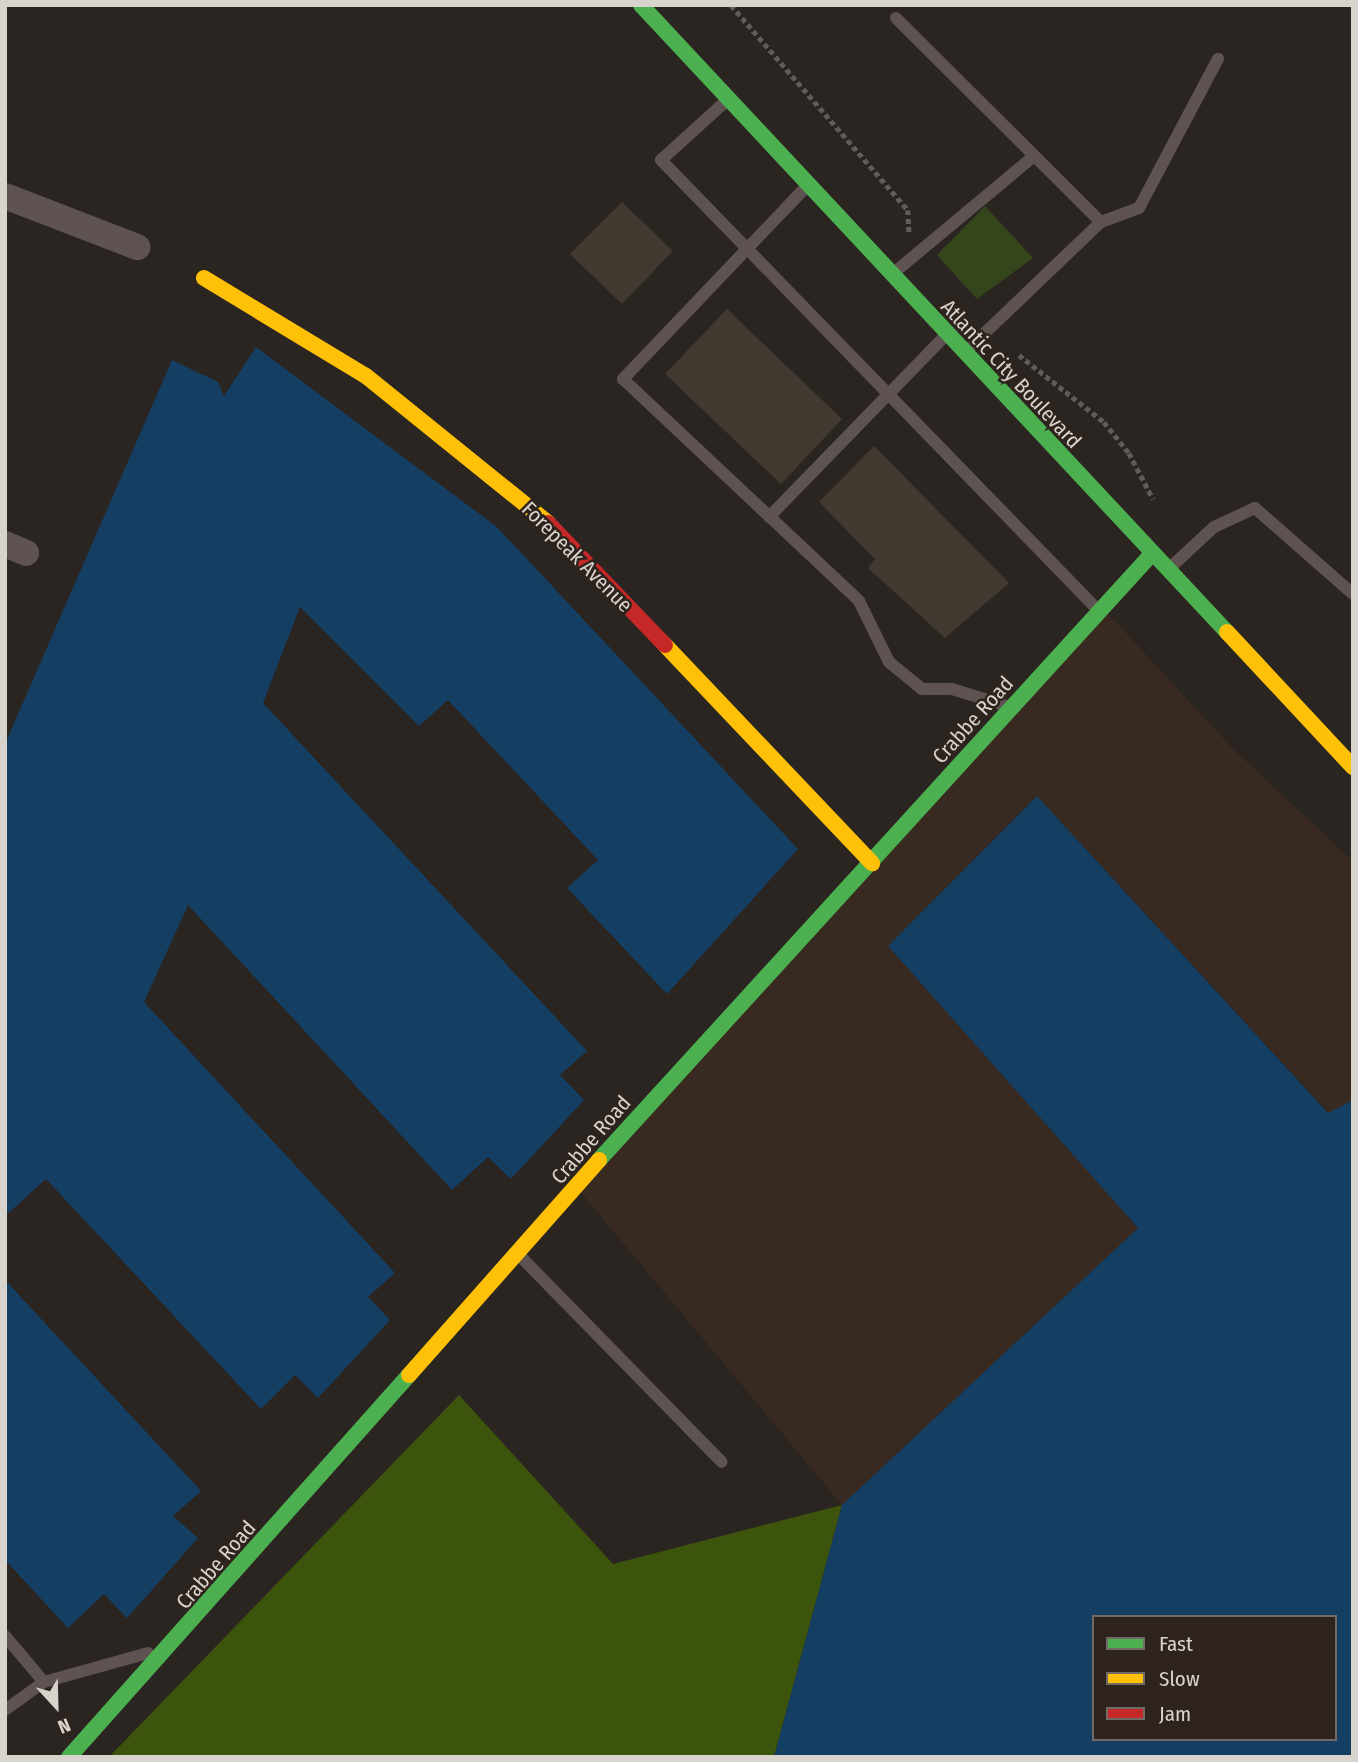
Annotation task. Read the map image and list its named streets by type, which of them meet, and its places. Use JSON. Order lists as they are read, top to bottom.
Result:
{
  "streets": {
    "street": ["Atlantic City Boulevard", "Forepeak Avenue", "Crabbe Road"]
  },
  "crossings": [
    ["Atlantic City Boulevard", "Crabbe Road"],
    ["Forepeak Avenue", "Crabbe Road"]
  ],
  "legend": ["Fast", "Slow", "Jam"],
  "north": "bottom"
}
